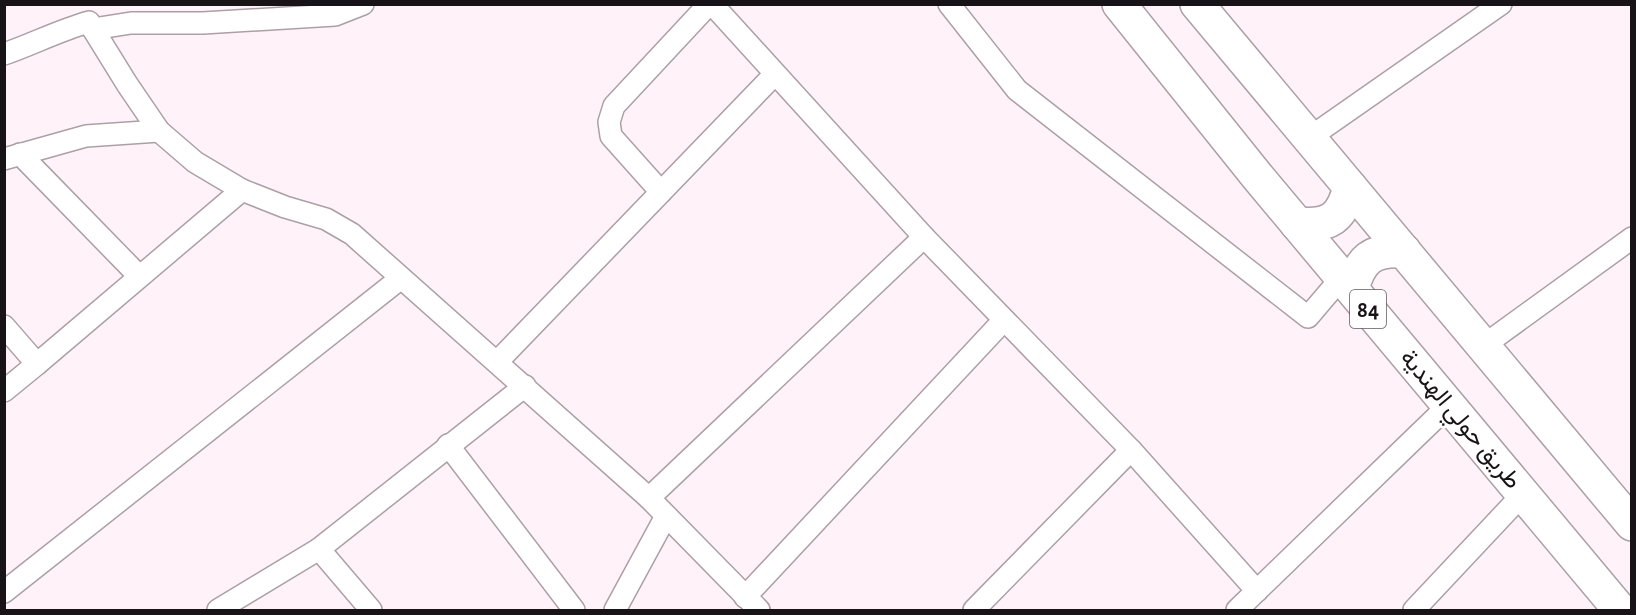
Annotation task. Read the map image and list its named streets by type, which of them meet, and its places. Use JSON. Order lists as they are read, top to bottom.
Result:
{
  "streets": {
    "highway": ["84", "طريق حولي الهندية"]
  }
}
